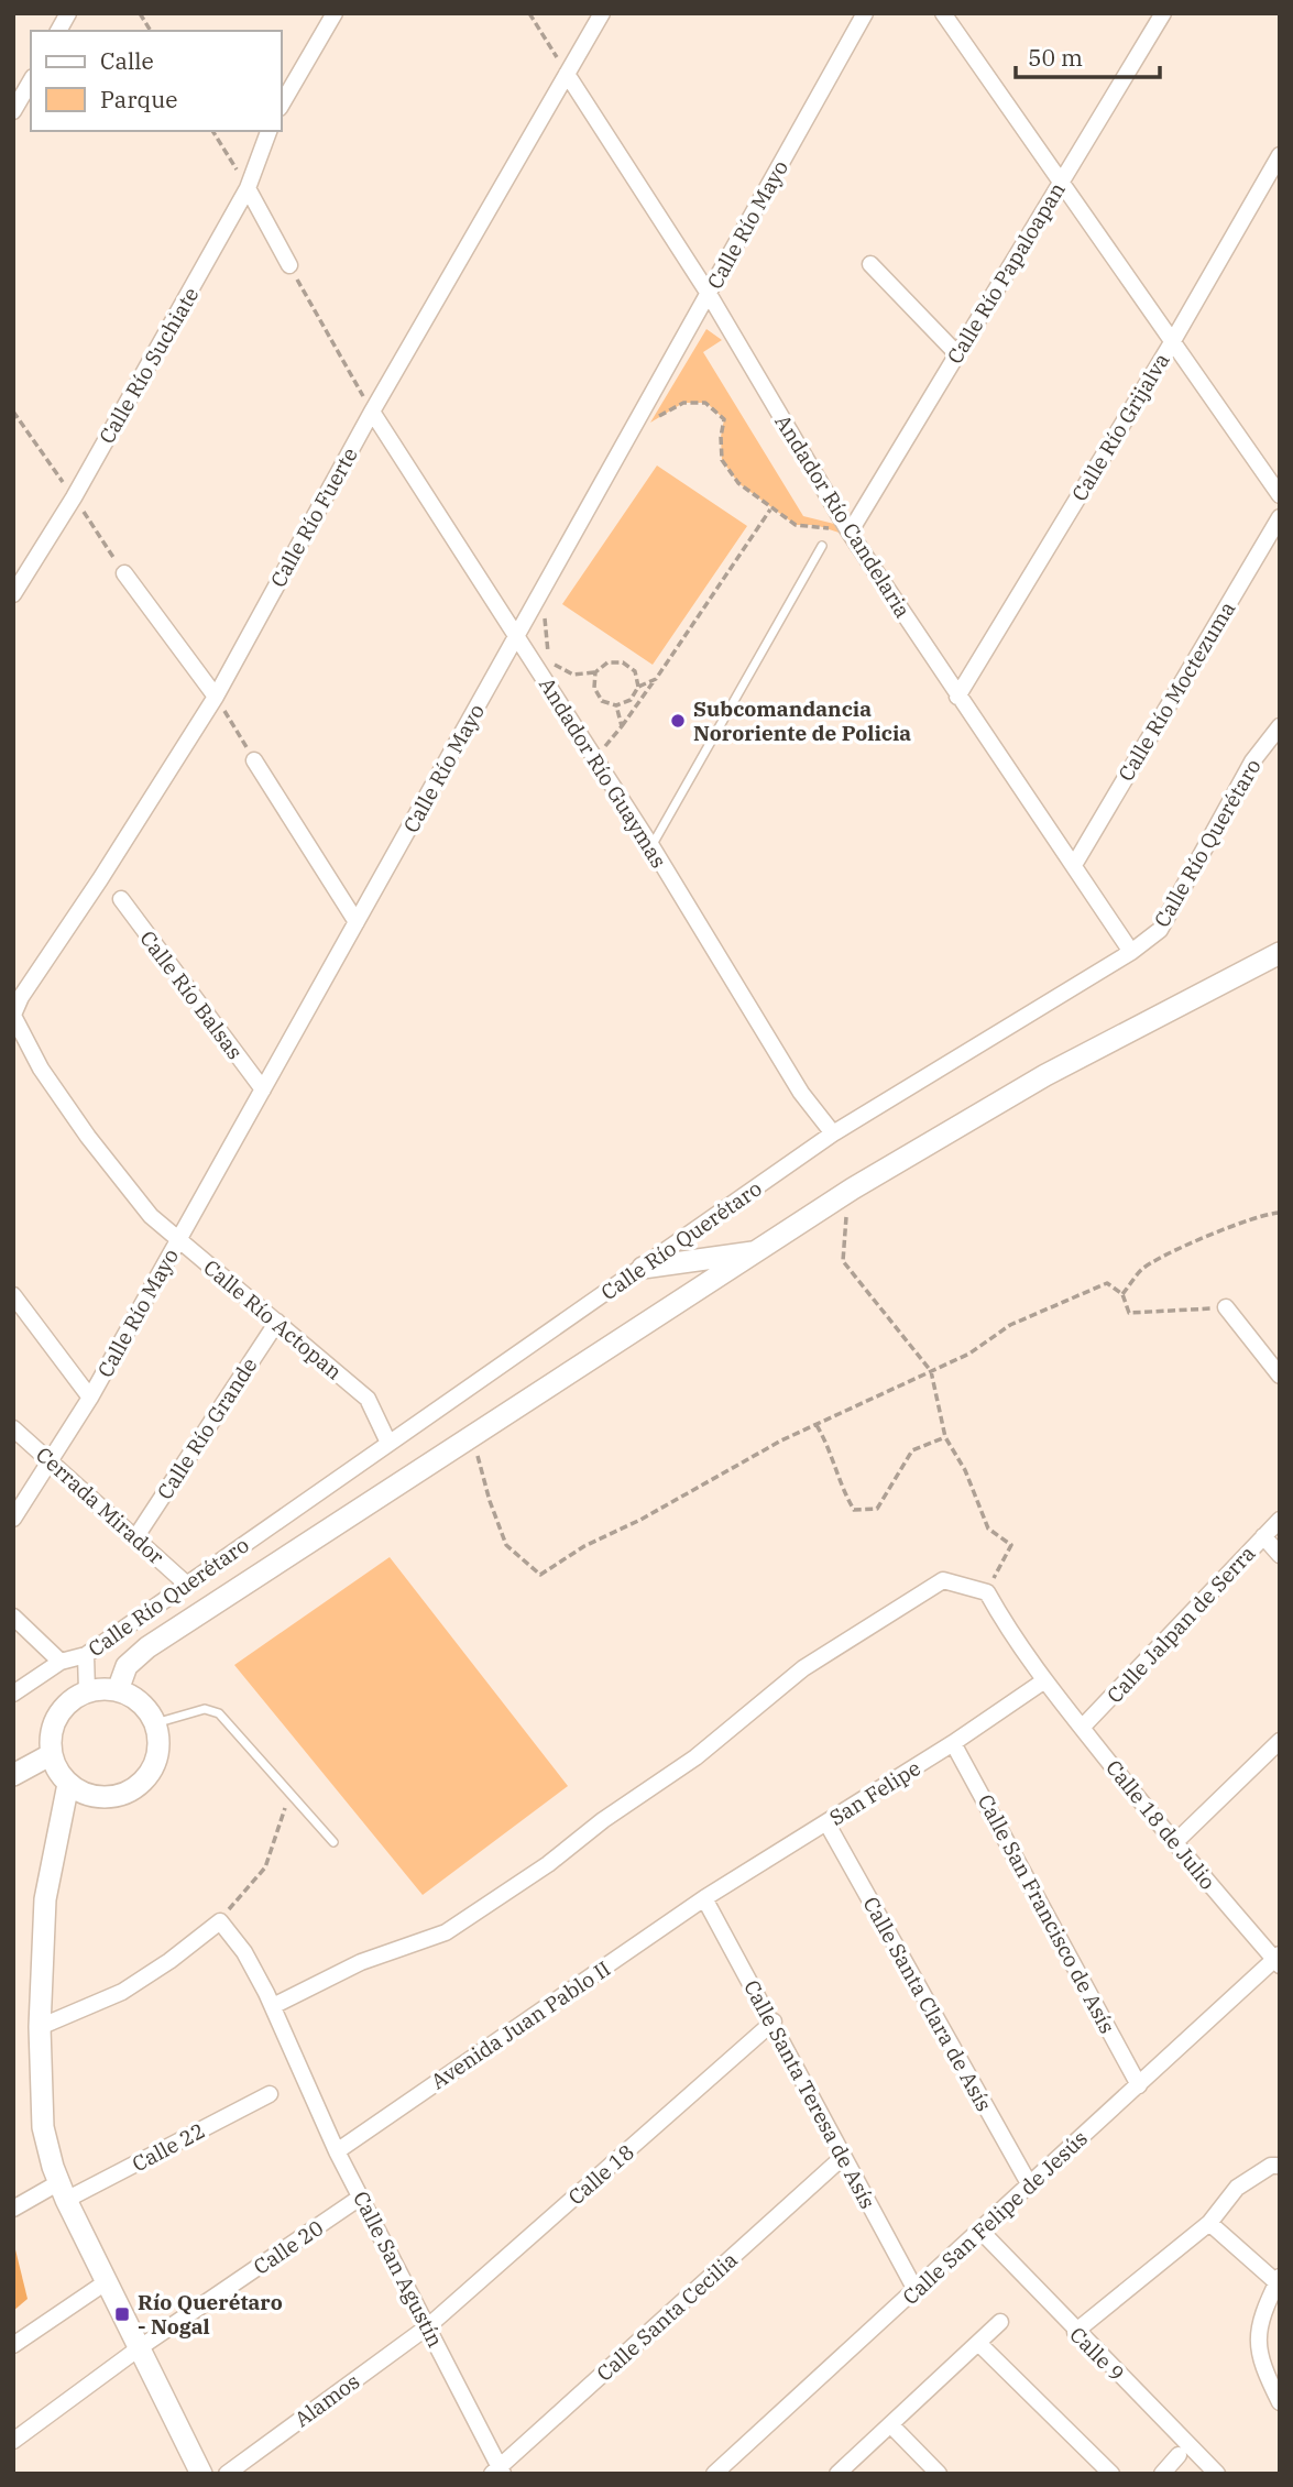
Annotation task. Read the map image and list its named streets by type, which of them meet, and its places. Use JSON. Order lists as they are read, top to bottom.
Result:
{
  "streets": {
    "main road": ["Calle Río Querétaro"],
    "street": [
      "Calle Río Mayo",
      "Calle Río Papaloapan",
      "Calle Río Suchiate",
      "Calle Río Grijalva",
      "Andador Río Candelaria",
      "Calle Río Fuerte",
      "Calle Río Moctezuma",
      "Andador Río Guaymas",
      "Calle Río Balsas",
      "Calle Río Actopan",
      "Calle Río Grande",
      "Cerrada Mirador",
      "Calle Jalpan de Serra",
      "San Felipe",
      "Calle 18 de Julio",
      "Calle San Francisco de Asís",
      "Calle Santa Clara de Asís",
      "Avenida Juan Pablo II",
      "Calle Santa Teresa de Asís",
      "Calle 22",
      "Calle 18",
      "Calle San Felipe de Jesús",
      "Calle 20",
      "Calle San Agustín",
      "Calle Santa Cecilia",
      "Calle 9",
      "Alamos"
    ]
  },
  "crossings": [
    ["Calle Río Mayo", "Andador Río Candelaria"],
    ["Calle Río Mayo", "Andador Río Guaymas"],
    ["Calle Río Mayo", "Calle Río Balsas"],
    ["Calle Río Mayo", "Calle Río Actopan"],
    ["Calle Río Mayo", "Cerrada Mirador"],
    ["Calle Río Papaloapan", "Andador Río Candelaria"],
    ["Calle Río Grijalva", "Andador Río Candelaria"],
    ["Andador Río Candelaria", "Calle Río Fuerte"],
    ["Andador Río Candelaria", "Calle Río Moctezuma"],
    ["Andador Río Candelaria", "Calle Río Querétaro"],
    ["Calle Río Fuerte", "Andador Río Guaymas"],
    ["Calle Río Fuerte", "Calle Río Actopan"],
    ["Andador Río Guaymas", "Calle Río Querétaro"],
    ["Calle Río Querétaro", "Calle Río Actopan"],
    ["Calle Río Querétaro", "Cerrada Mirador"],
    ["Calle Río Actopan", "Calle Río Grande"],
    ["Calle Río Grande", "Cerrada Mirador"],
    ["Calle Jalpan de Serra", "Calle 18 de Julio"],
    ["San Felipe", "Calle 18 de Julio"],
    ["San Felipe", "Calle San Francisco de Asís"],
    ["San Felipe", "Calle Santa Clara de Asís"],
    ["San Felipe", "Avenida Juan Pablo II"],
    ["San Felipe", "Calle Santa Teresa de Asís"],
    ["Calle 18 de Julio", "Calle San Felipe de Jesús"],
    ["Calle San Francisco de Asís", "Calle San Felipe de Jesús"],
    ["Calle Santa Clara de Asís", "Calle San Felipe de Jesús"],
    ["Avenida Juan Pablo II", "Calle Santa Teresa de Asís"],
    ["Avenida Juan Pablo II", "Calle San Agustín"],
    ["Calle Santa Teresa de Asís", "Calle 18"],
    ["Calle Santa Teresa de Asís", "Calle San Felipe de Jesús"],
    ["Calle Santa Teresa de Asís", "Calle Santa Cecilia"],
    ["Calle 18", "Calle San Agustín"],
    ["Calle 18", "Alamos"],
    ["Calle San Felipe de Jesús", "Calle 9"],
    ["Calle 20", "Calle San Agustín"],
    ["Calle San Agustín", "Calle Santa Cecilia"],
    ["Calle San Agustín", "Alamos"]
  ],
  "places": {
    "other": ["Subcomandancia Nororiente de Policia"],
    "transit": ["Río Querétaro - Nogal"]
  },
  "legend": ["Calle", "Parque"],
  "scale_bar": "50 m"
}
